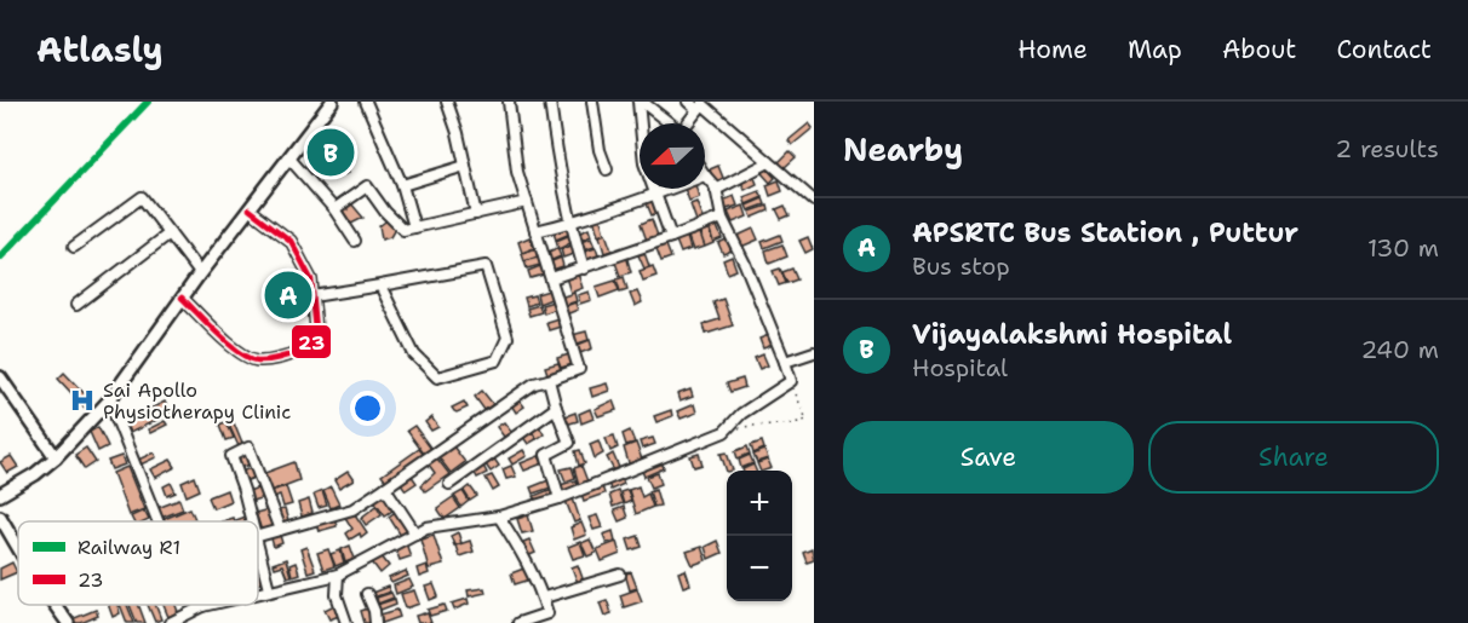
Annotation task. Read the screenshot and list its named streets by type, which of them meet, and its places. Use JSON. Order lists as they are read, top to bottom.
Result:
{
  "places": {
    "hospital": ["Sai Apollo Physiotherapy Clinic"]
  },
  "lines": ["rail line R1", "transit line 23"],
  "legend": ["Railway R1", "23"],
  "north": "left",
  "page": {
    "header": "Atlasly",
    "nav": [
      "Home",
      "Map",
      "About",
      "Contact"
    ],
    "heading": ["Nearby", "2 results"],
    "pins": ["B", "A"],
    "list": [
      {
        "mark": "A",
        "name": "APSRTC Bus Station , Puttur",
        "note": "Bus stop",
        "value": "130 m"
      },
      {
        "mark": "B",
        "name": "Vijayalakshmi Hospital",
        "note": "Hospital",
        "value": "240 m"
      }
    ],
    "buttons": ["Save", "Share"],
    "map_buttons": ["+", "−"]
  }
}
